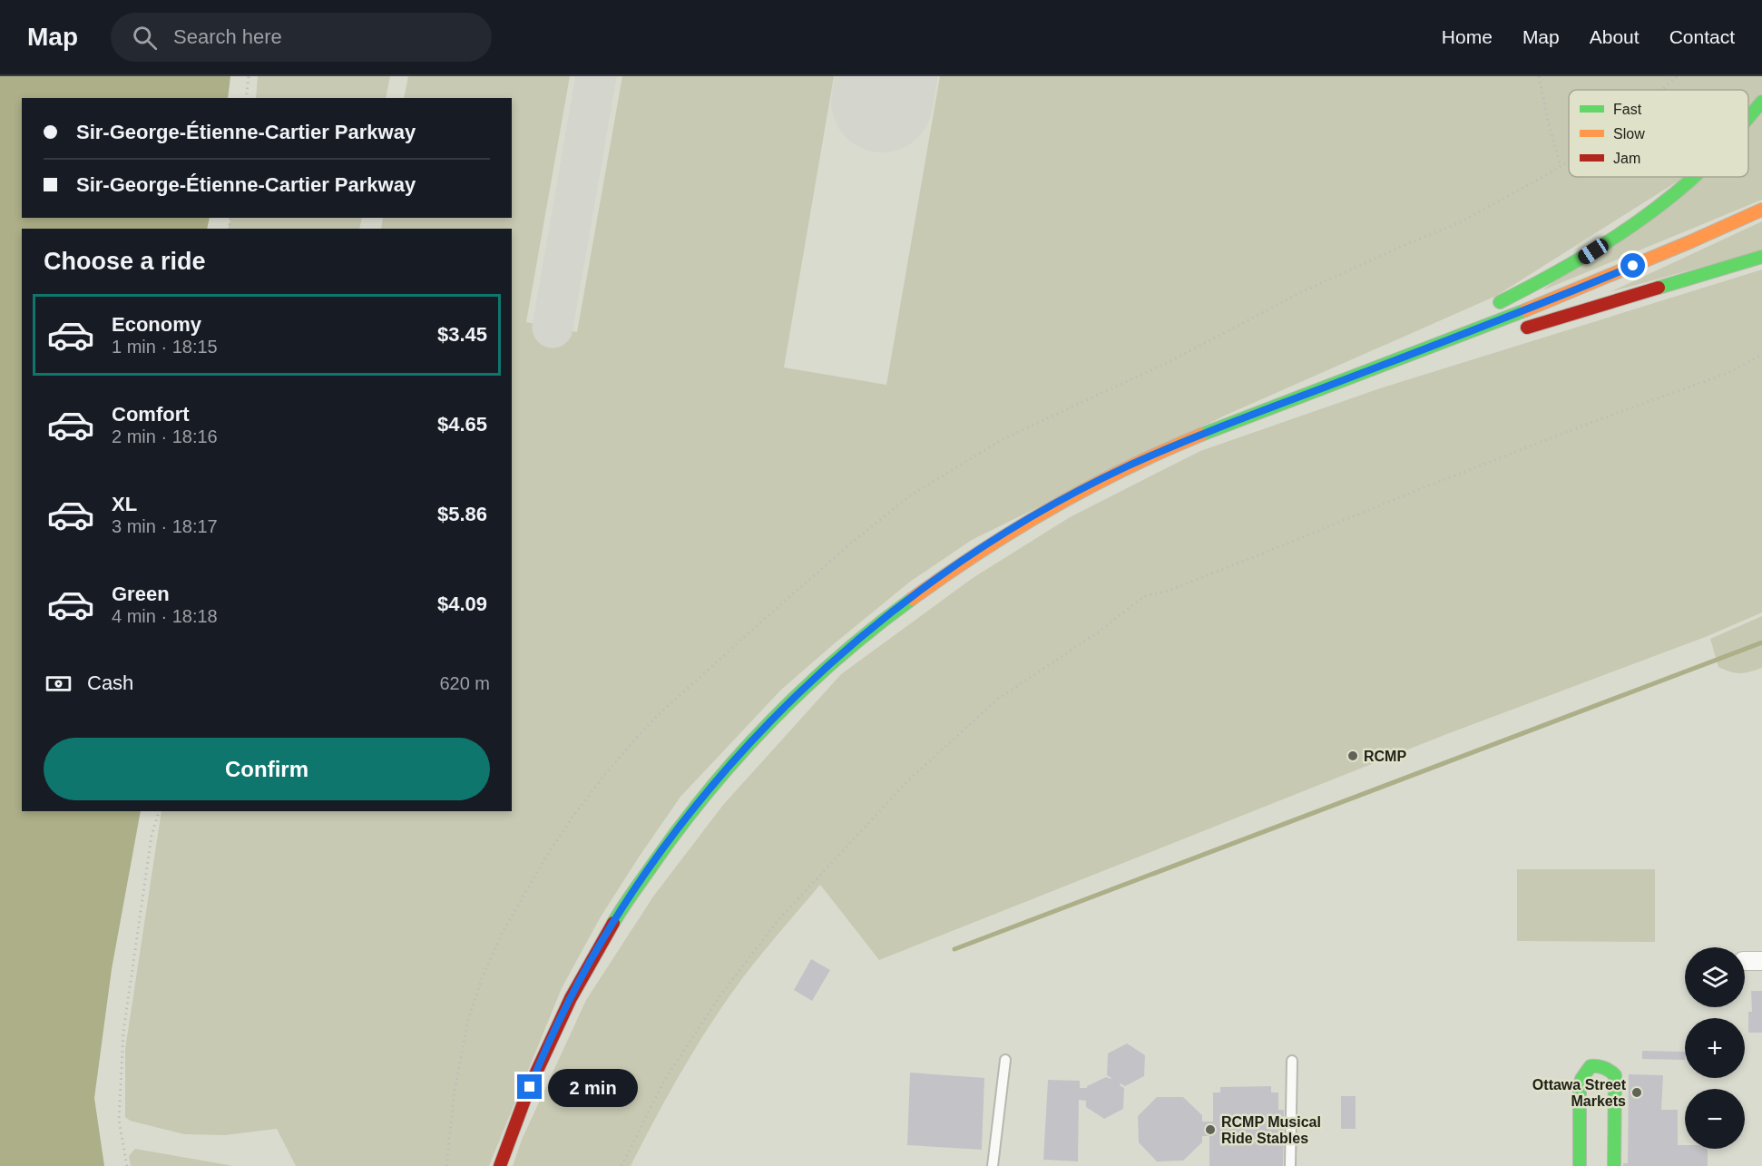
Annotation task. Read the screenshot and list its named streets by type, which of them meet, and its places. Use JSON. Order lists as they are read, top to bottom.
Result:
{
  "places": ["RCMP", "Ottawa Street Markets", "RCMP Musical Ride Stables"],
  "legend": ["Fast", "Slow", "Jam"],
  "page": {
    "header": "Map",
    "search": "Search here",
    "nav": [
      "Home",
      "Map",
      "About",
      "Contact"
    ],
    "banner": ["Sir-George-Étienne-Cartier Parkway", "Sir-George-Étienne-Cartier Parkway"],
    "heading": "Choose a ride",
    "list": [
      {
        "name": "Economy",
        "note": "1 min · 18:15",
        "value": "$3.45"
      },
      {
        "name": "Comfort",
        "note": "2 min · 18:16",
        "value": "$4.65"
      },
      {
        "name": "XL",
        "note": "3 min · 18:17",
        "value": "$5.86"
      },
      {
        "name": "Green",
        "note": "4 min · 18:18",
        "value": "$4.09"
      }
    ],
    "pay": ["Cash", "620 m"],
    "buttons": "Confirm",
    "map_buttons": ["+", "−"],
    "bubble": "2 min"
  }
}
